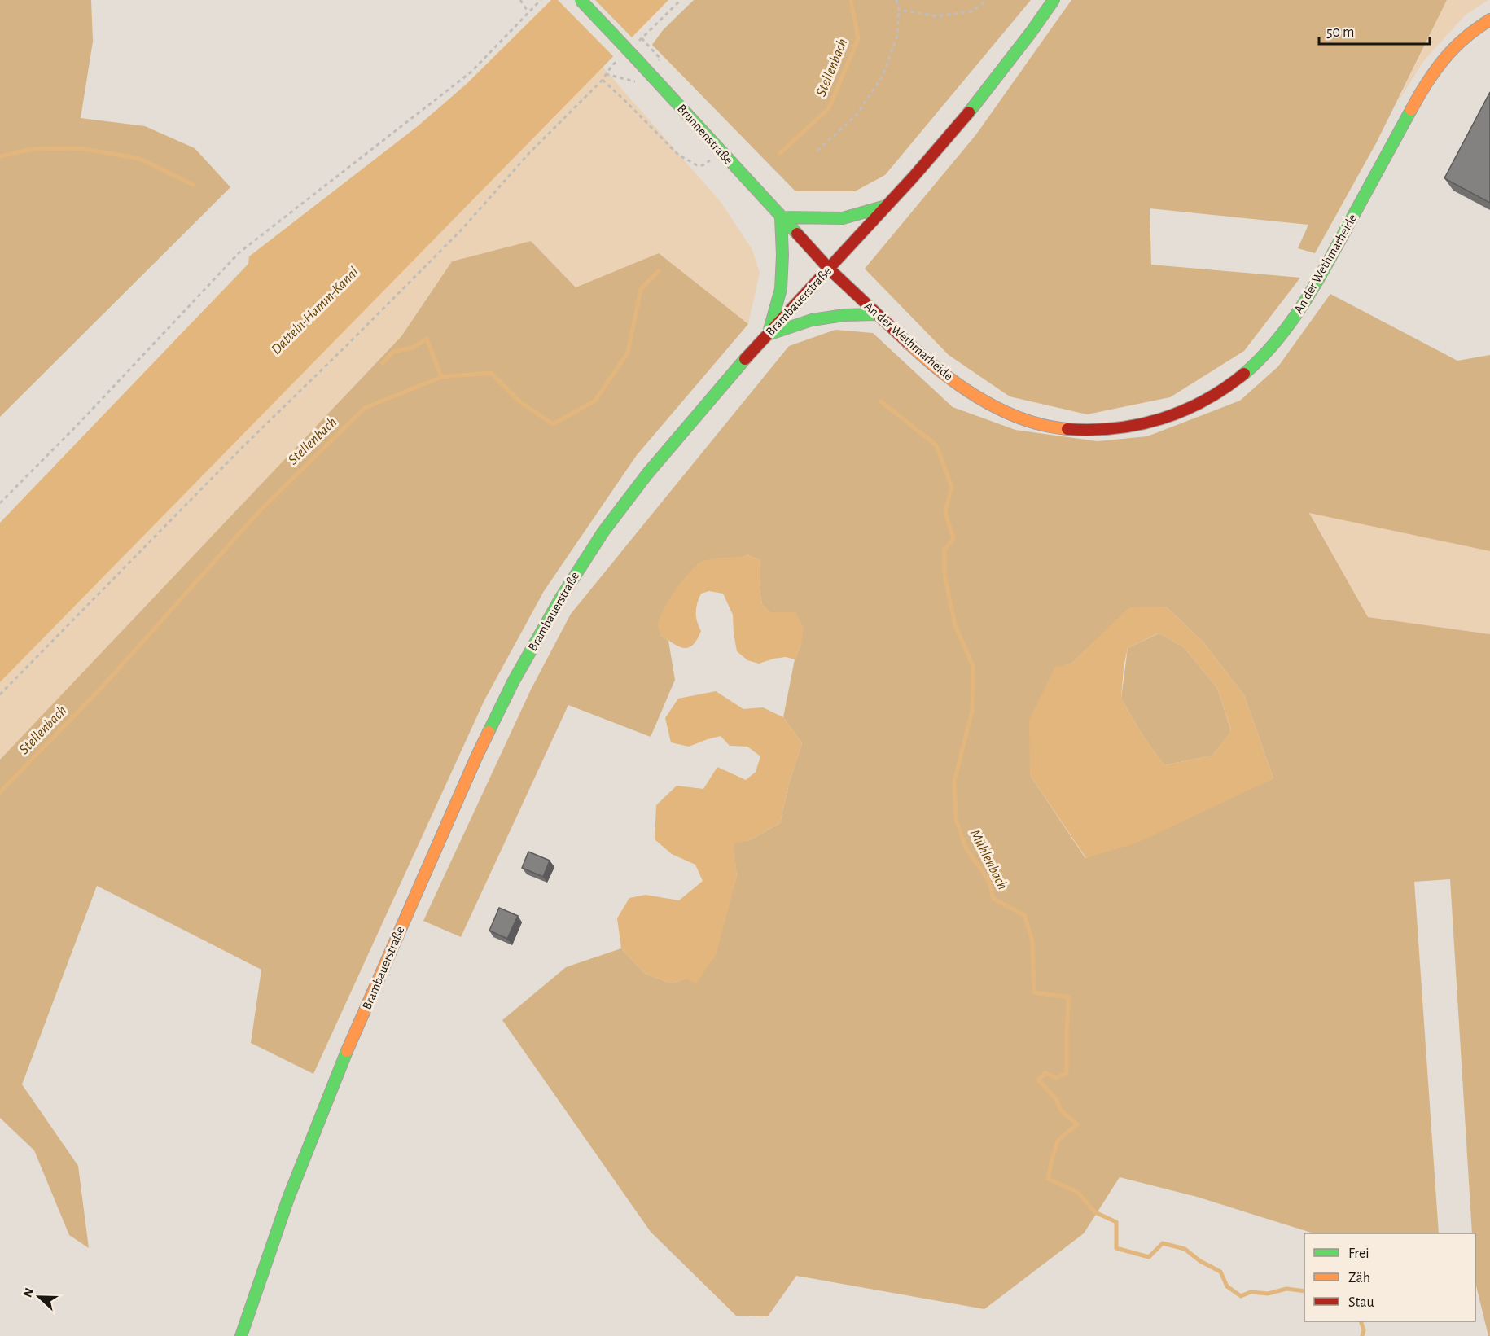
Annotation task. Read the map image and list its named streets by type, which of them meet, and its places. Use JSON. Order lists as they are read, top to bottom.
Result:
{
  "streets": {
    "main road": ["Brunnenstraße", "An der Wethmarheide", "Brambauerstraße"]
  },
  "crossings": [
    ["Brunnenstraße", "An der Wethmarheide"],
    ["Brunnenstraße", "Brambauerstraße"],
    ["An der Wethmarheide", "Brambauerstraße"]
  ],
  "water": ["Stellenbach", "Datteln-Hamm-Kanal", "Mühlenbach"],
  "legend": ["Frei", "Zäh", "Stau"],
  "scale_bar": "50 m",
  "north": "left"
}
